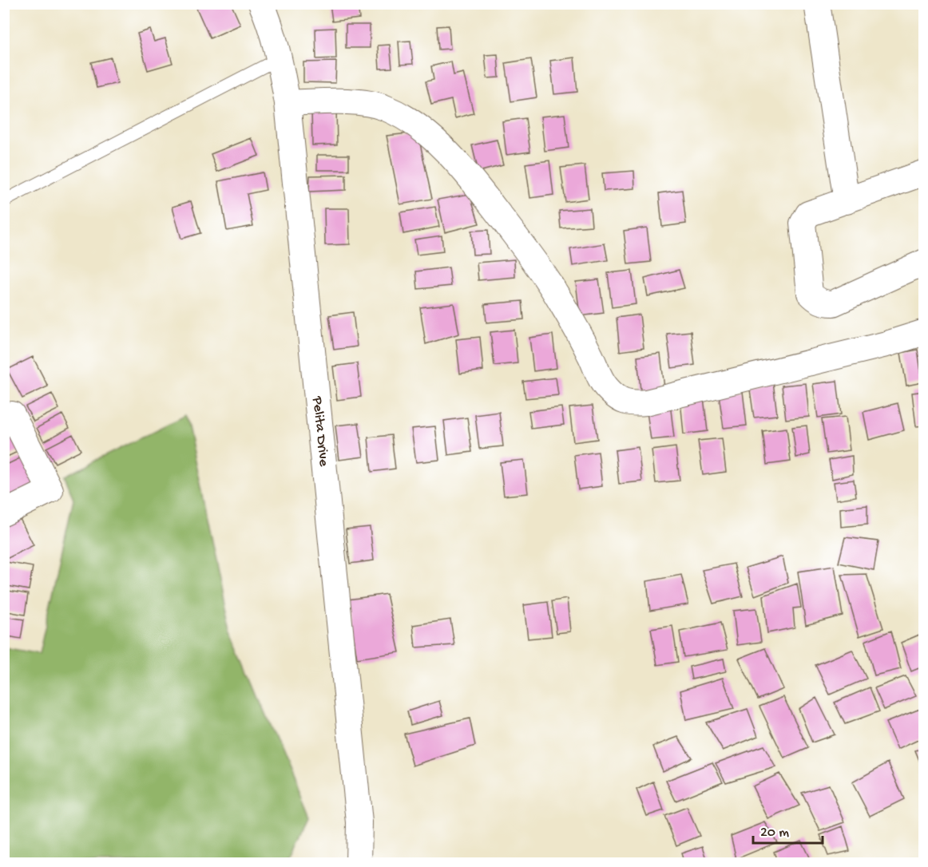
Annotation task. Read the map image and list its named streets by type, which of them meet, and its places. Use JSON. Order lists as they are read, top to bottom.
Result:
{
  "streets": {
    "street": ["Pelita Drive"]
  },
  "scale_bar": "20 m"
}
